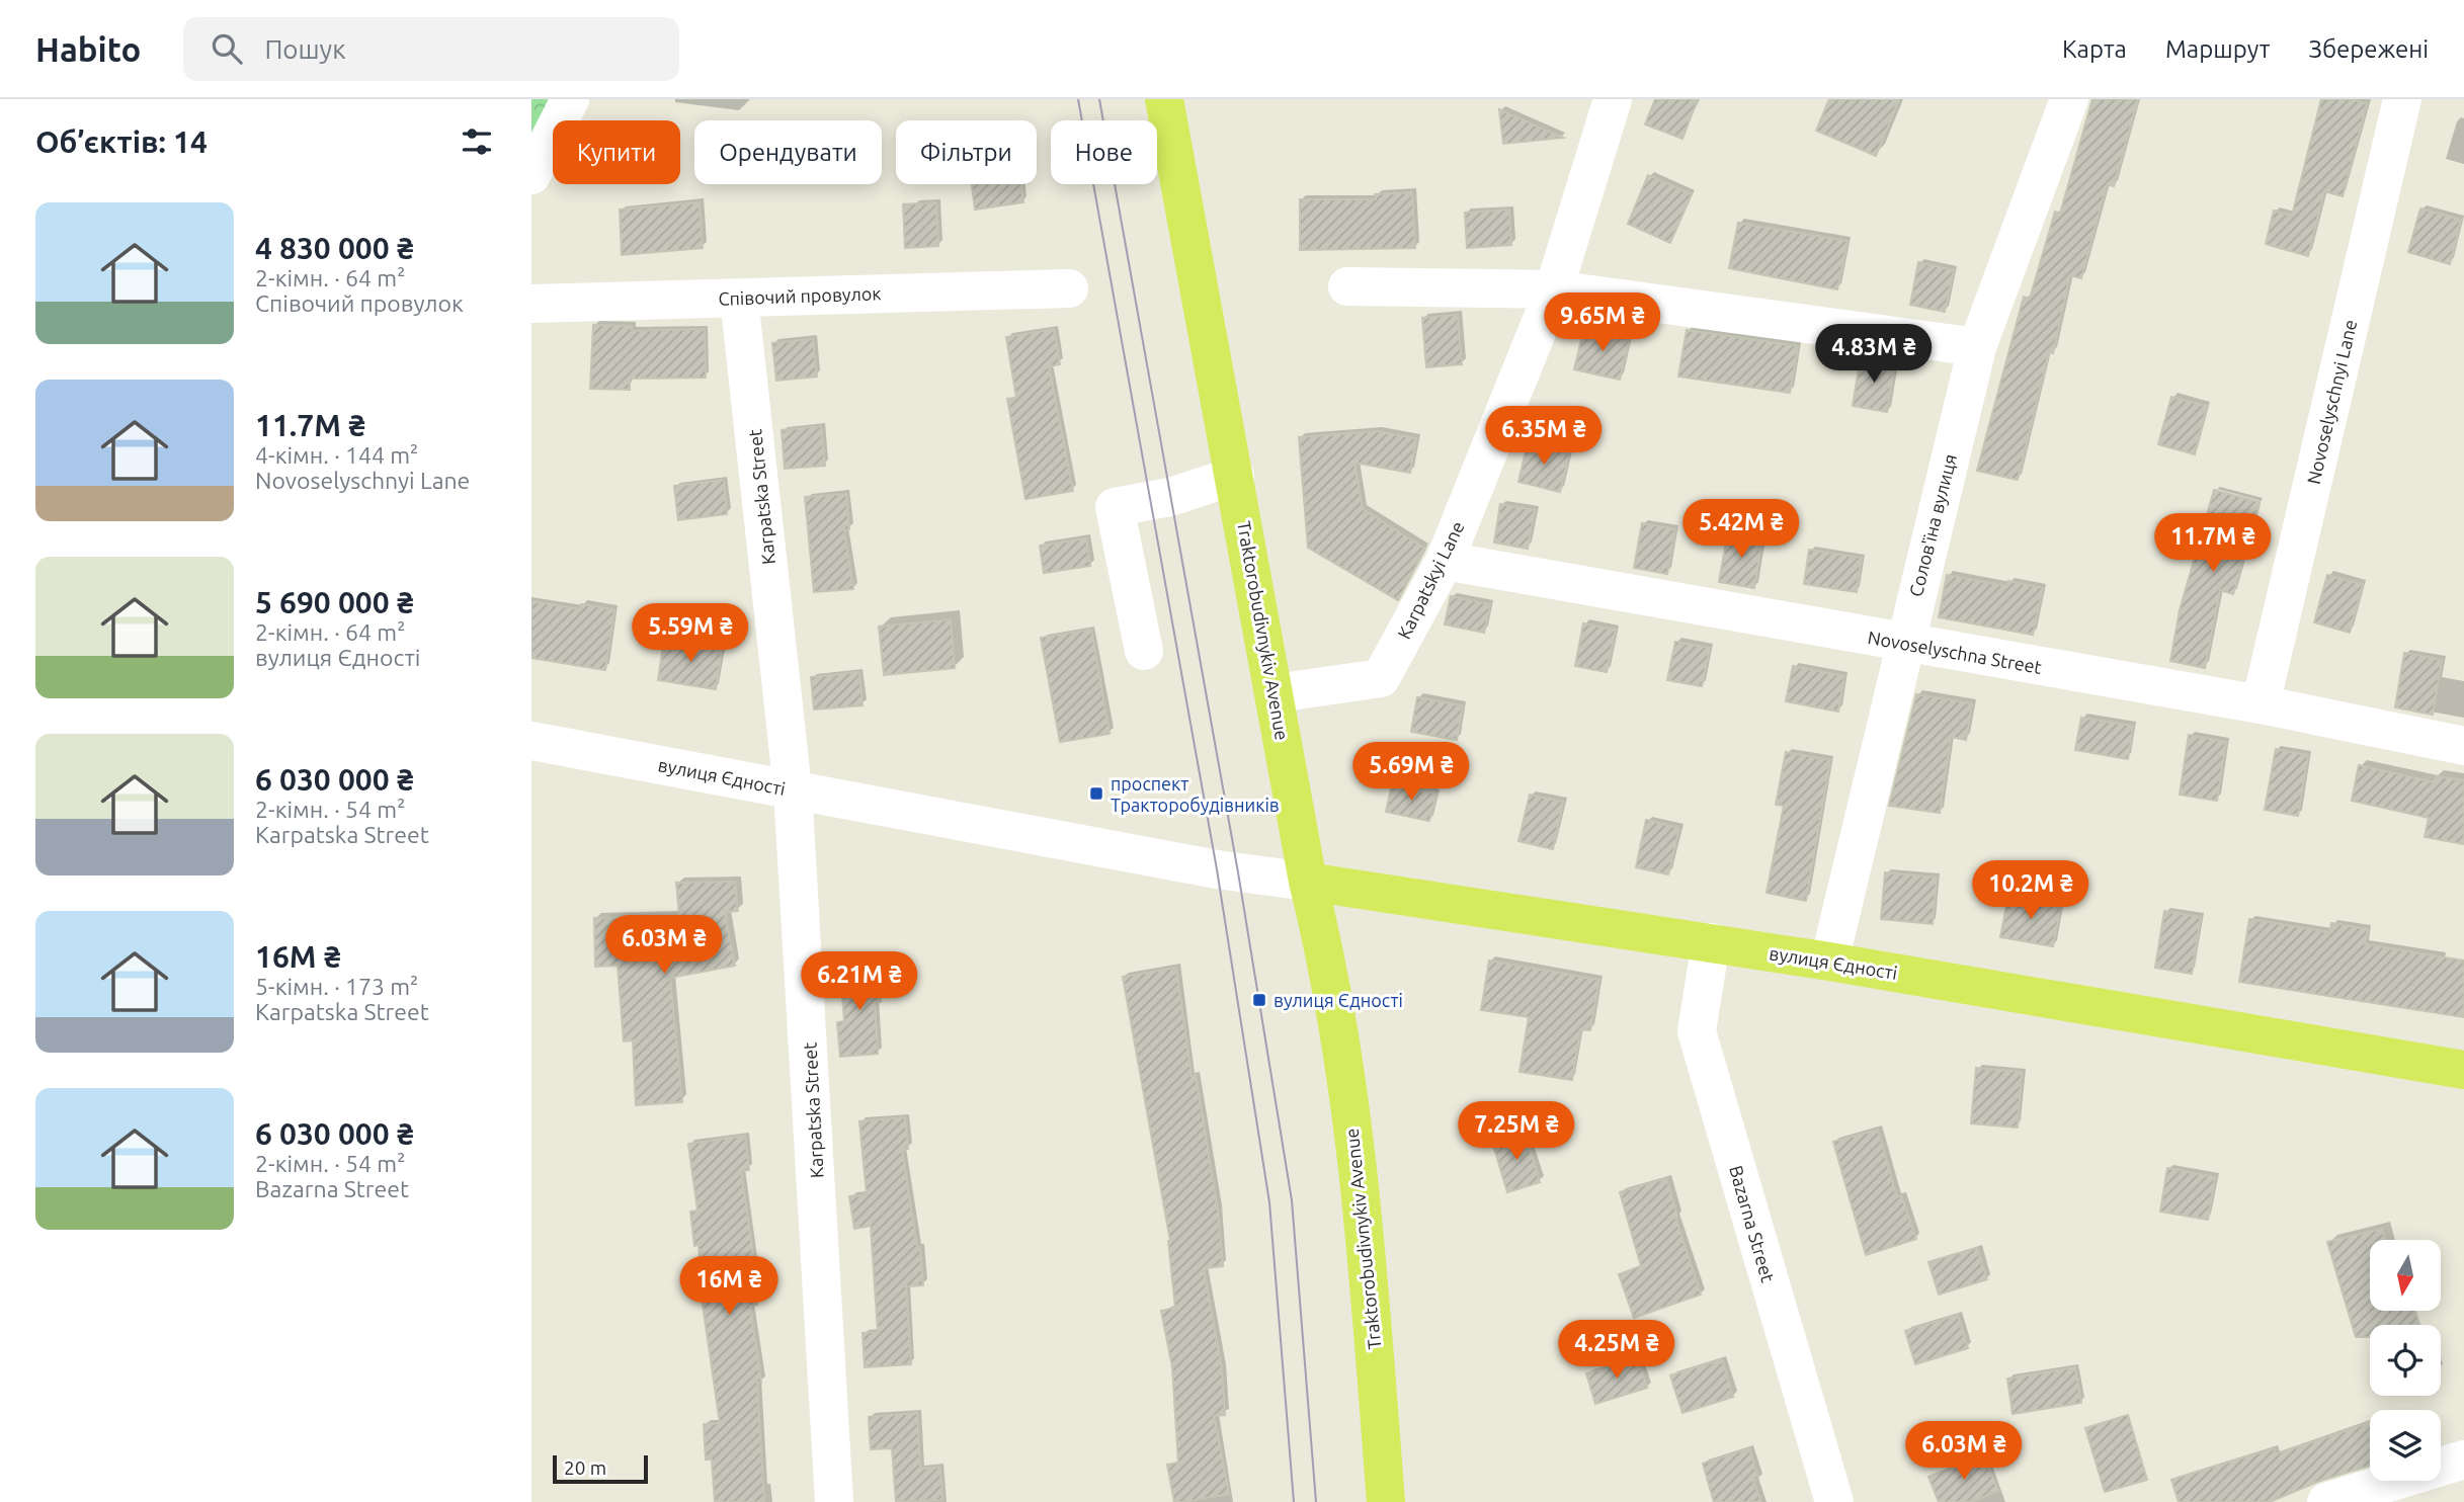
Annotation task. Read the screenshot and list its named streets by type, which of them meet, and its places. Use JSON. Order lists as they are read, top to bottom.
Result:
{
  "streets": {
    "main road": ["Traktorobudivnykiv Avenue", "вулиця Єдності"],
    "street": [
      "Співочий провулок",
      "Novoselyschnyi Lane",
      "Karpatska Street",
      "Солов'їна вулиця",
      "Karpatskyi Lane",
      "Novoselyschna Street",
      "Bazarna Street"
    ]
  },
  "crossings": [
    ["Співочий провулок", "Karpatska Street"],
    ["Novoselyschnyi Lane", "Novoselyschna Street"],
    ["Karpatska Street", "вулиця Єдності"],
    ["Солов'їна вулиця", "Novoselyschna Street"],
    ["Солов'їна вулиця", "вулиця Єдності"],
    ["Karpatskyi Lane", "Traktorobudivnykiv Avenue"],
    ["Karpatskyi Lane", "Novoselyschna Street"],
    ["Traktorobudivnykiv Avenue", "вулиця Єдності"],
    ["вулиця Єдності", "Bazarna Street"]
  ],
  "places": {
    "transit": ["проспект Тракторобудівників", "вулиця Єдності"]
  },
  "scale_bar": "20 m",
  "north": "bottom",
  "page": {
    "header": "Habito",
    "search": "Пошук",
    "nav": ["Карта", "Маршрут", "Збережені"],
    "heading": "Об’єктів: 14",
    "chip": [
      "Купити",
      "Орендувати",
      "Фільтри",
      "Нове"
    ],
    "list": [
      {
        "name": "4 830 000 ₴",
        "note": "2-кімн. · 64 m² · Співочий провулок"
      },
      {
        "name": "11.7M ₴",
        "note": "4-кімн. · 144 m² · Novoselyschnyi Lane"
      },
      {
        "name": "5 690 000 ₴",
        "note": "2-кімн. · 64 m² · вулиця Єдності"
      },
      {
        "name": "6 030 000 ₴",
        "note": "2-кімн. · 54 m² · Karpatska Street"
      },
      {
        "name": "16M ₴",
        "note": "5-кімн. · 173 m² · Karpatska Street"
      },
      {
        "name": "6 030 000 ₴",
        "note": "2-кімн. · 54 m² · Bazarna Street"
      }
    ],
    "price": [
      "9.65M ₴",
      "4.83M ₴",
      "6.35M ₴",
      "5.42M ₴",
      "11.7M ₴",
      "5.59M ₴",
      "5.69M ₴",
      "10.2M ₴",
      "6.03M ₴",
      "6.21M ₴",
      "7.25M ₴",
      "16M ₴",
      "4.25M ₴",
      "6.03M ₴"
    ],
    "scale": "20 m"
  }
}
